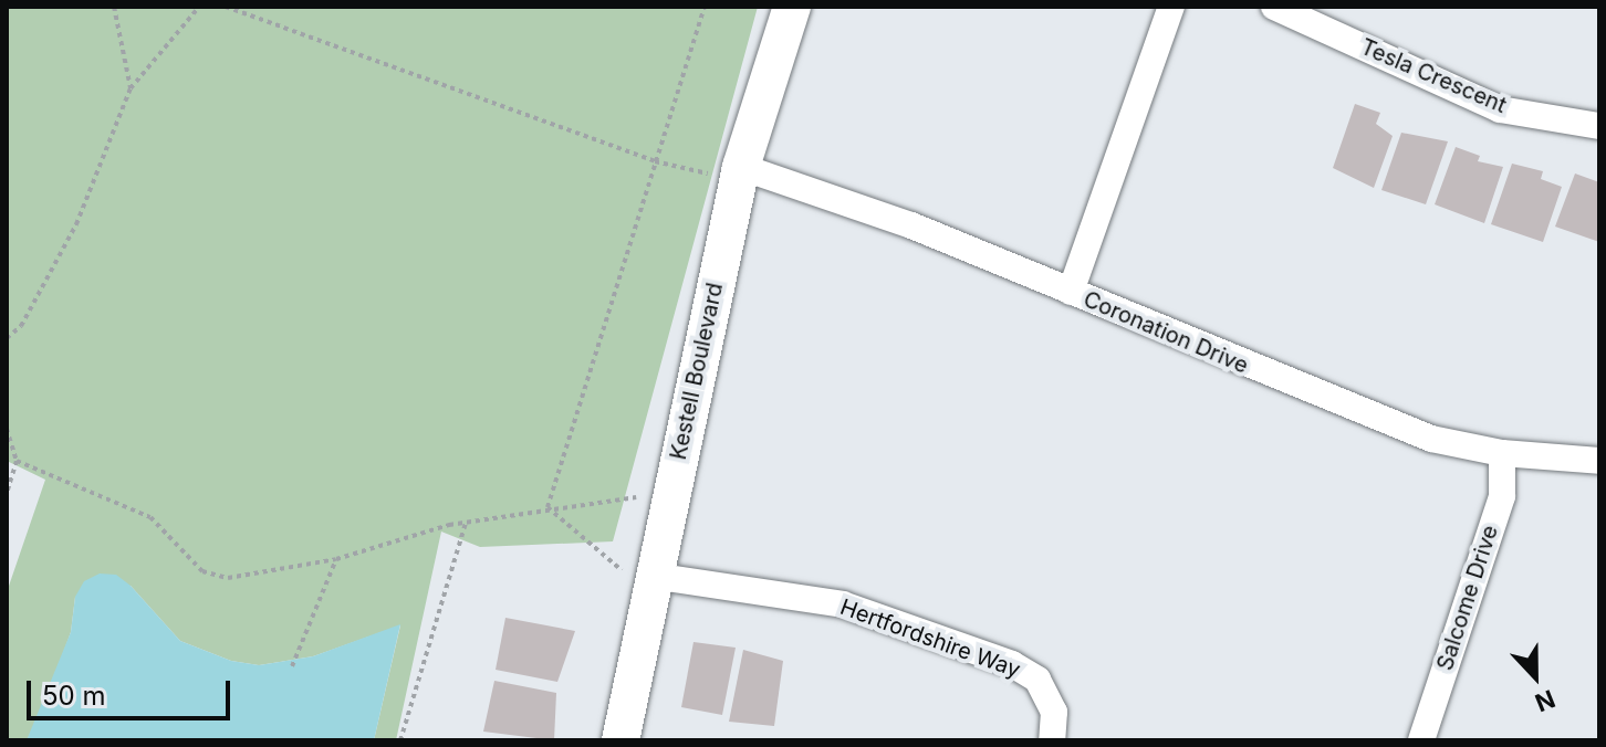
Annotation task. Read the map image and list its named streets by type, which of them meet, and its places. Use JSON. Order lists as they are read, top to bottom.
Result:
{
  "streets": {
    "street": [
      "Tesla Crescent",
      "Coronation Drive",
      "Kestell Boulevard",
      "Salcome Drive",
      "Hertfordshire Way"
    ]
  },
  "crossings": [
    ["Coronation Drive", "Kestell Boulevard"],
    ["Coronation Drive", "Salcome Drive"],
    ["Kestell Boulevard", "Hertfordshire Way"]
  ],
  "scale_bar": "50 m",
  "north": "bottom"
}
